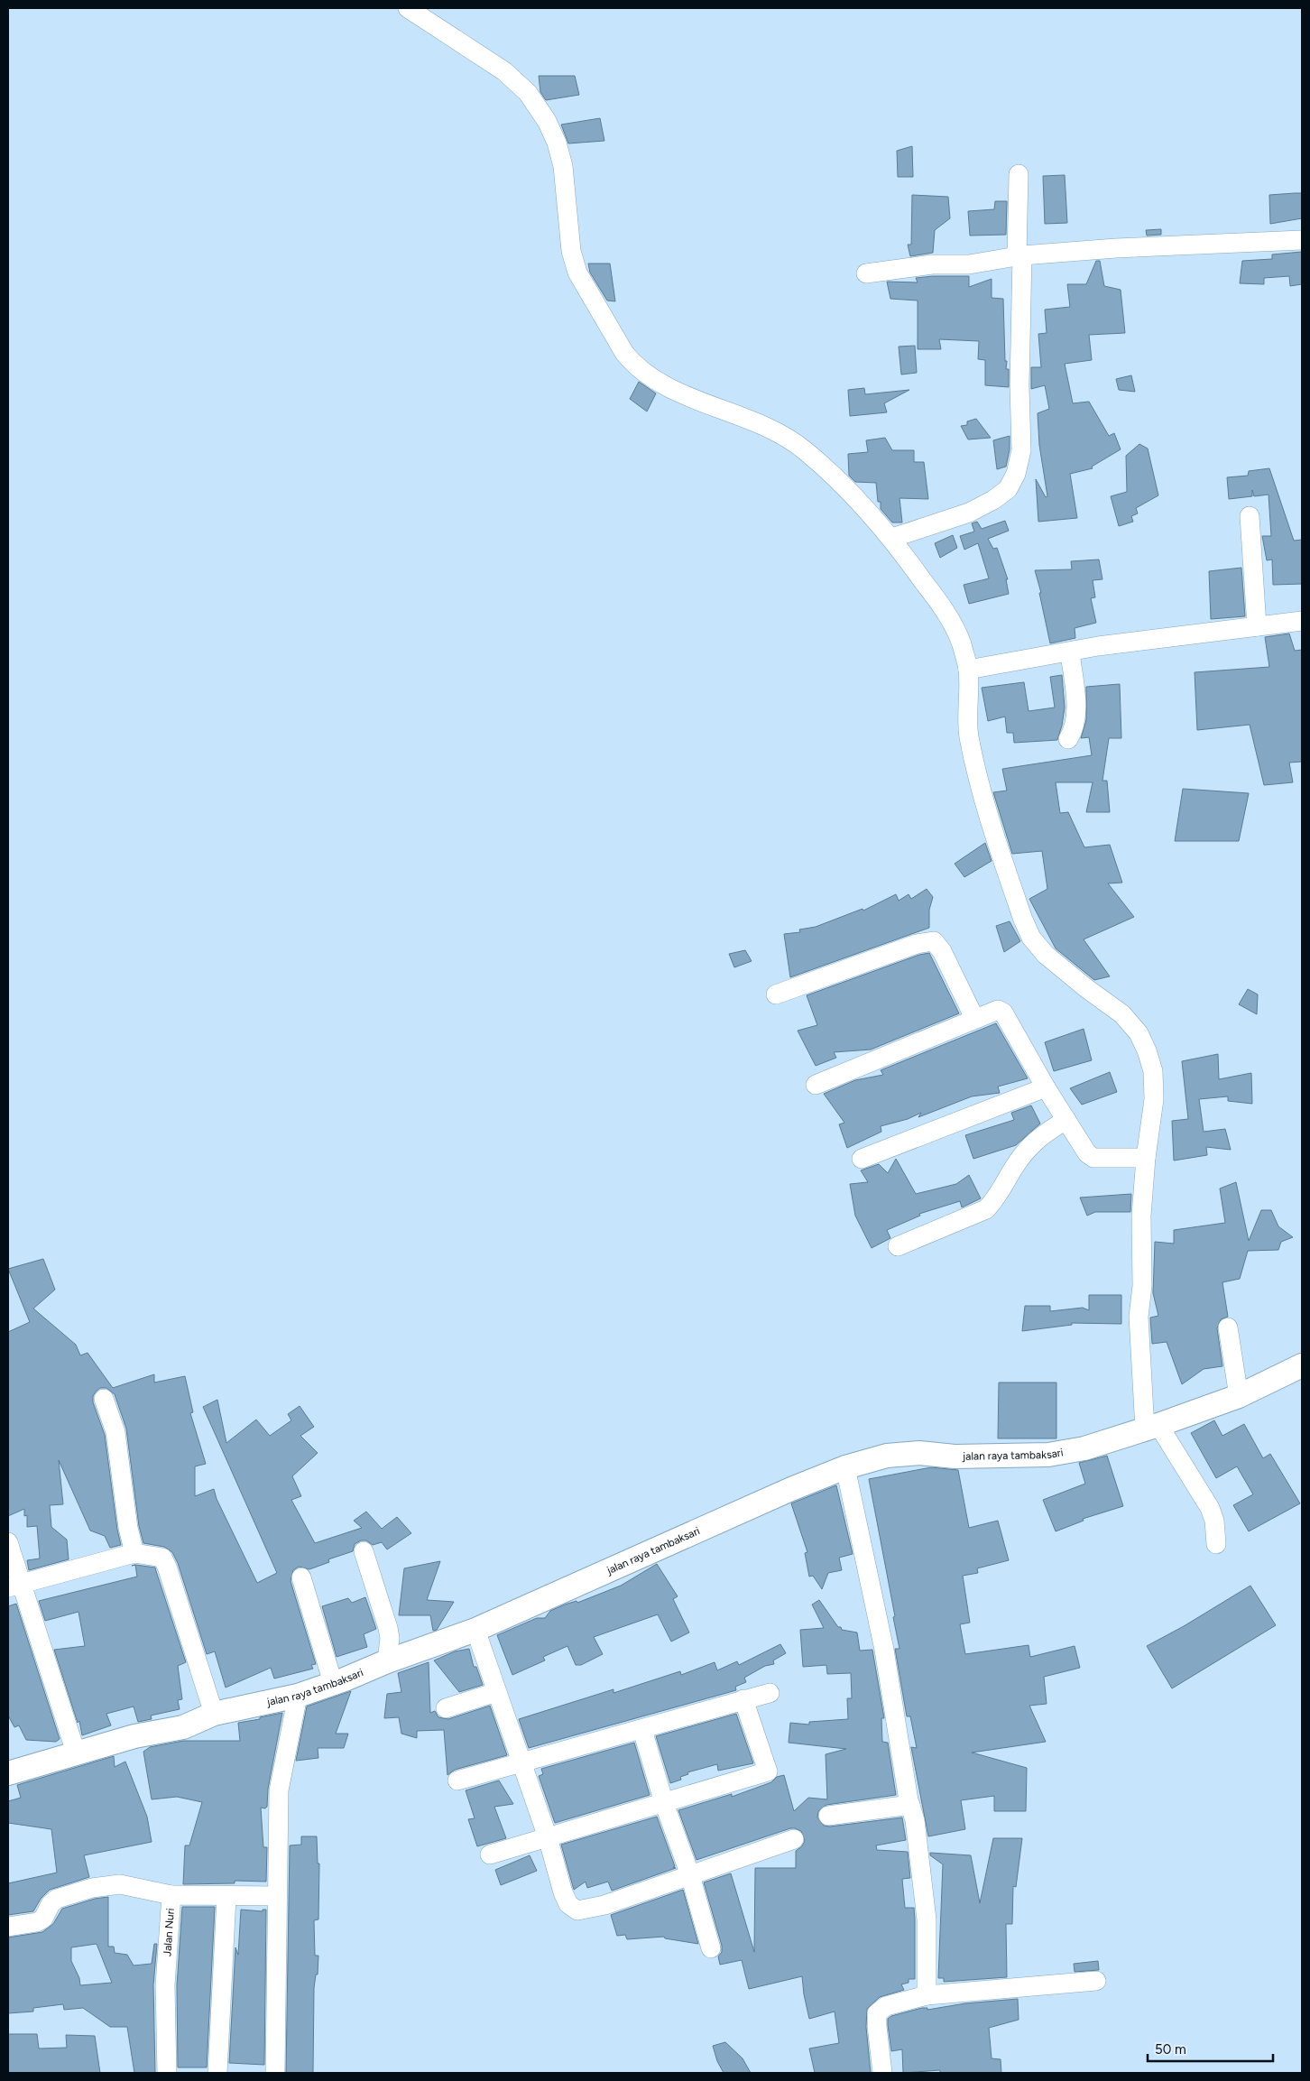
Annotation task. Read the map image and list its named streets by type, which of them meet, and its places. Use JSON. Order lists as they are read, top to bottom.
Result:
{
  "streets": {
    "street": ["jalan raya tambaksari", "Jalan Nuri"]
  },
  "scale_bar": "50 m"
}
